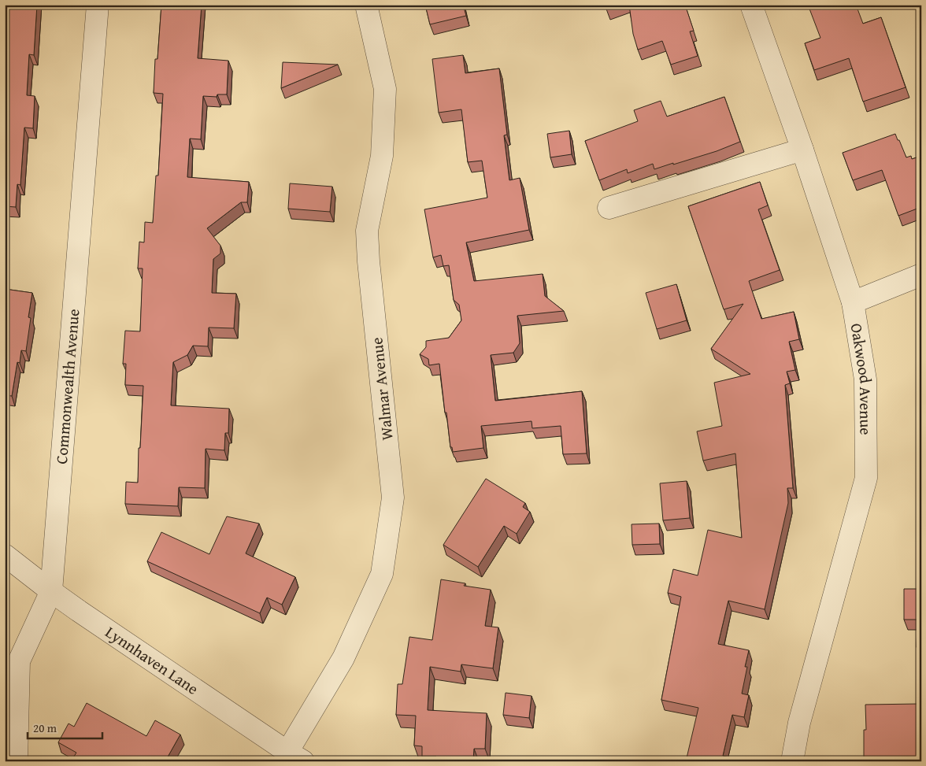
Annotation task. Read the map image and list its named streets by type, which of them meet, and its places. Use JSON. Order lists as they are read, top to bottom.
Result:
{
  "streets": {
    "street": [
      "Oakwood Avenue",
      "Commonwealth Avenue",
      "Walmar Avenue",
      "Lynnhaven Lane"
    ]
  },
  "crossings": [
    ["Commonwealth Avenue", "Lynnhaven Lane"],
    ["Walmar Avenue", "Lynnhaven Lane"]
  ],
  "scale_bar": "20 m"
}
